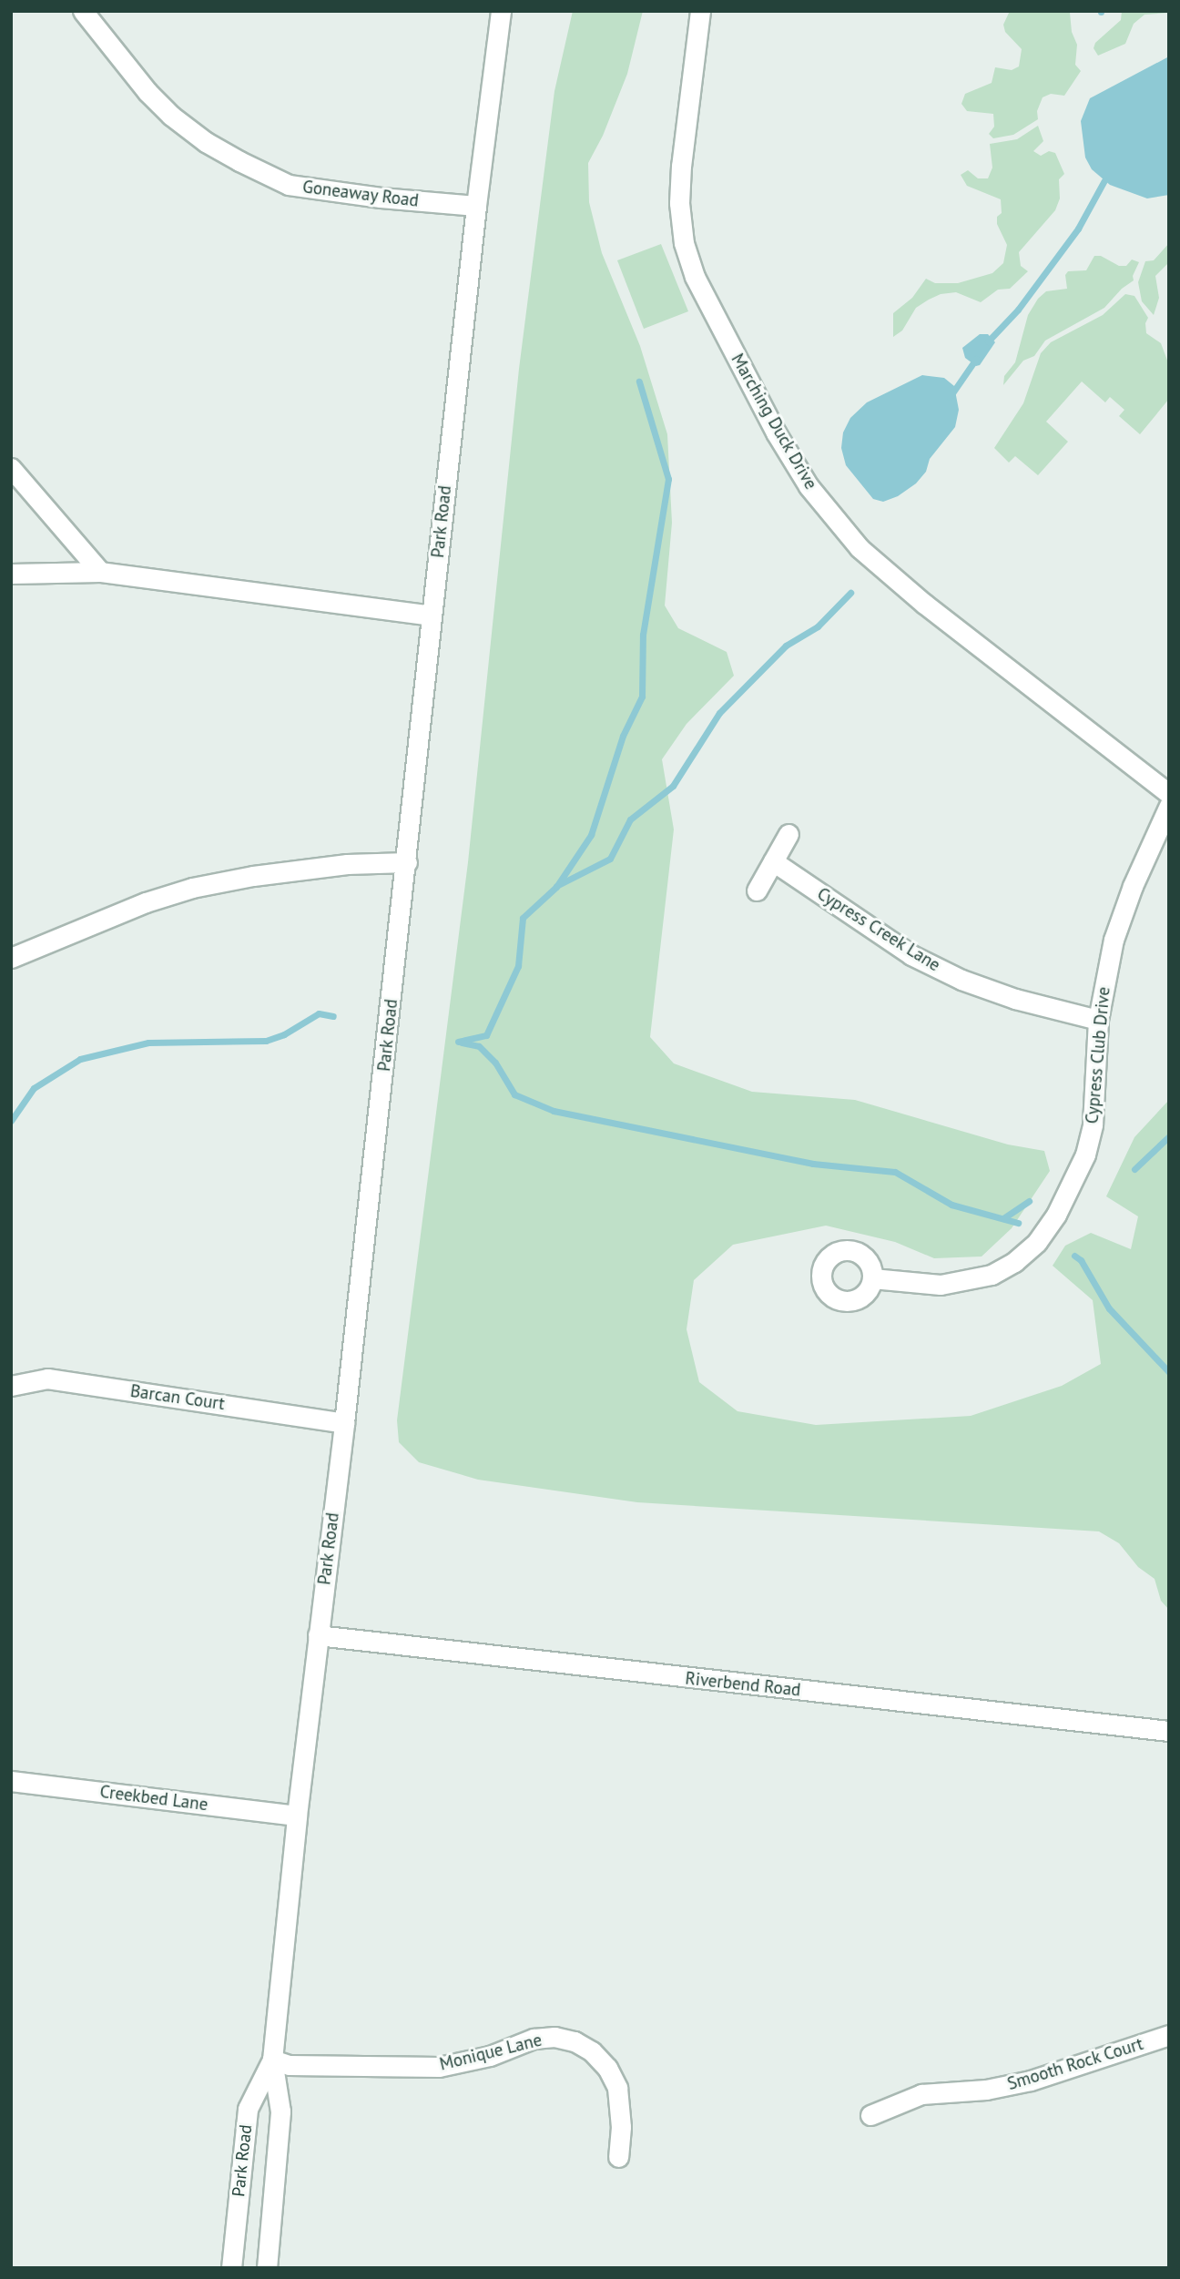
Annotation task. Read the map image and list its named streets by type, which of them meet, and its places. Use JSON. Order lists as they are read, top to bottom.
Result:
{
  "streets": {
    "street": [
      "Goneaway Road",
      "Marching Duck Drive",
      "Park Road",
      "Cypress Creek Lane",
      "Cypress Club Drive",
      "Barcan Court",
      "Riverbend Road",
      "Creekbed Lane",
      "Monique Lane",
      "Smooth Rock Court"
    ]
  },
  "crossings": [
    ["Goneaway Road", "Park Road"],
    ["Park Road", "Barcan Court"],
    ["Park Road", "Riverbend Road"],
    ["Park Road", "Creekbed Lane"],
    ["Park Road", "Monique Lane"],
    ["Cypress Creek Lane", "Cypress Club Drive"]
  ]
}
